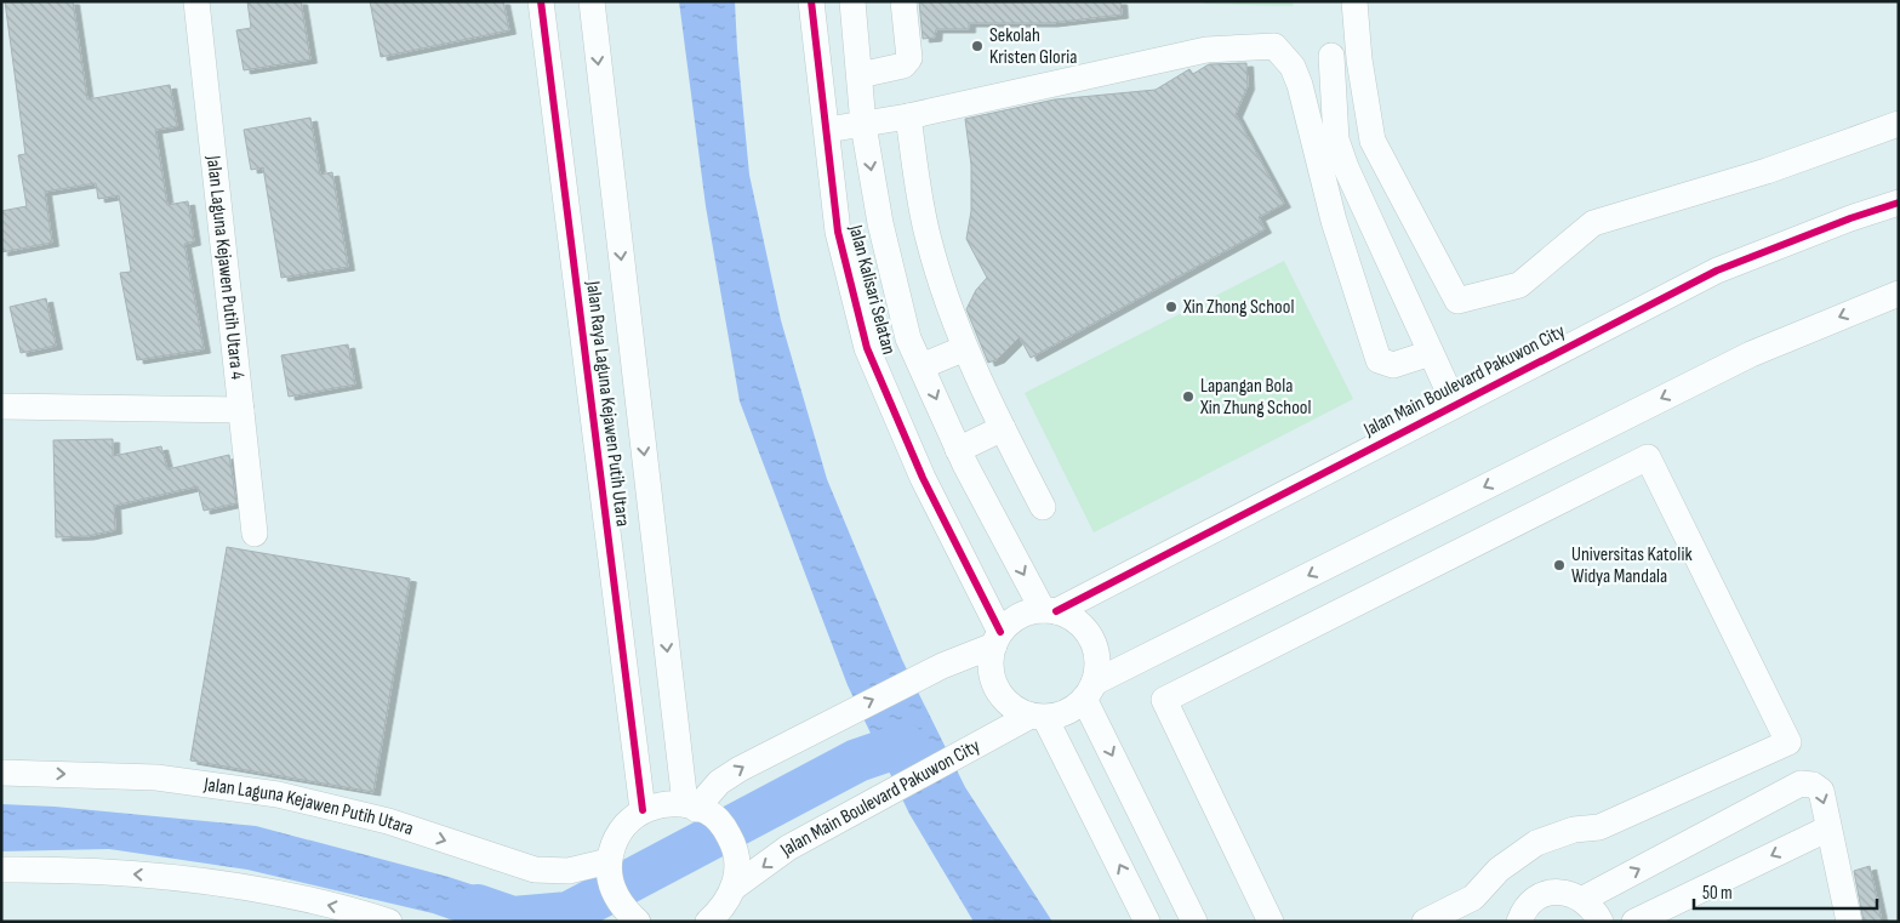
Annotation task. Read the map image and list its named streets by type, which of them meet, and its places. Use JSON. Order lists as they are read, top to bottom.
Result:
{
  "streets": {
    "street": [
      "Jalan Laguna Kejawen Putih Utara 4",
      "Jalan Kalisari Selatan",
      "Jalan Main Boulevard Pakuwon City",
      "Jalan Raya Laguna Kejawen Putih Utara",
      "Jalan Laguna Kejawen Putih Utara"
    ]
  },
  "crossings": [
    ["Jalan Kalisari Selatan", "Jalan Main Boulevard Pakuwon City"]
  ],
  "places": [
    "Sekolah Kristen Gloria",
    "Xin Zhong School",
    "Lapangan Bola Xin Zhung School",
    "Universitas Katolik Widya Mandala"
  ],
  "scale_bar": "50 m"
}
